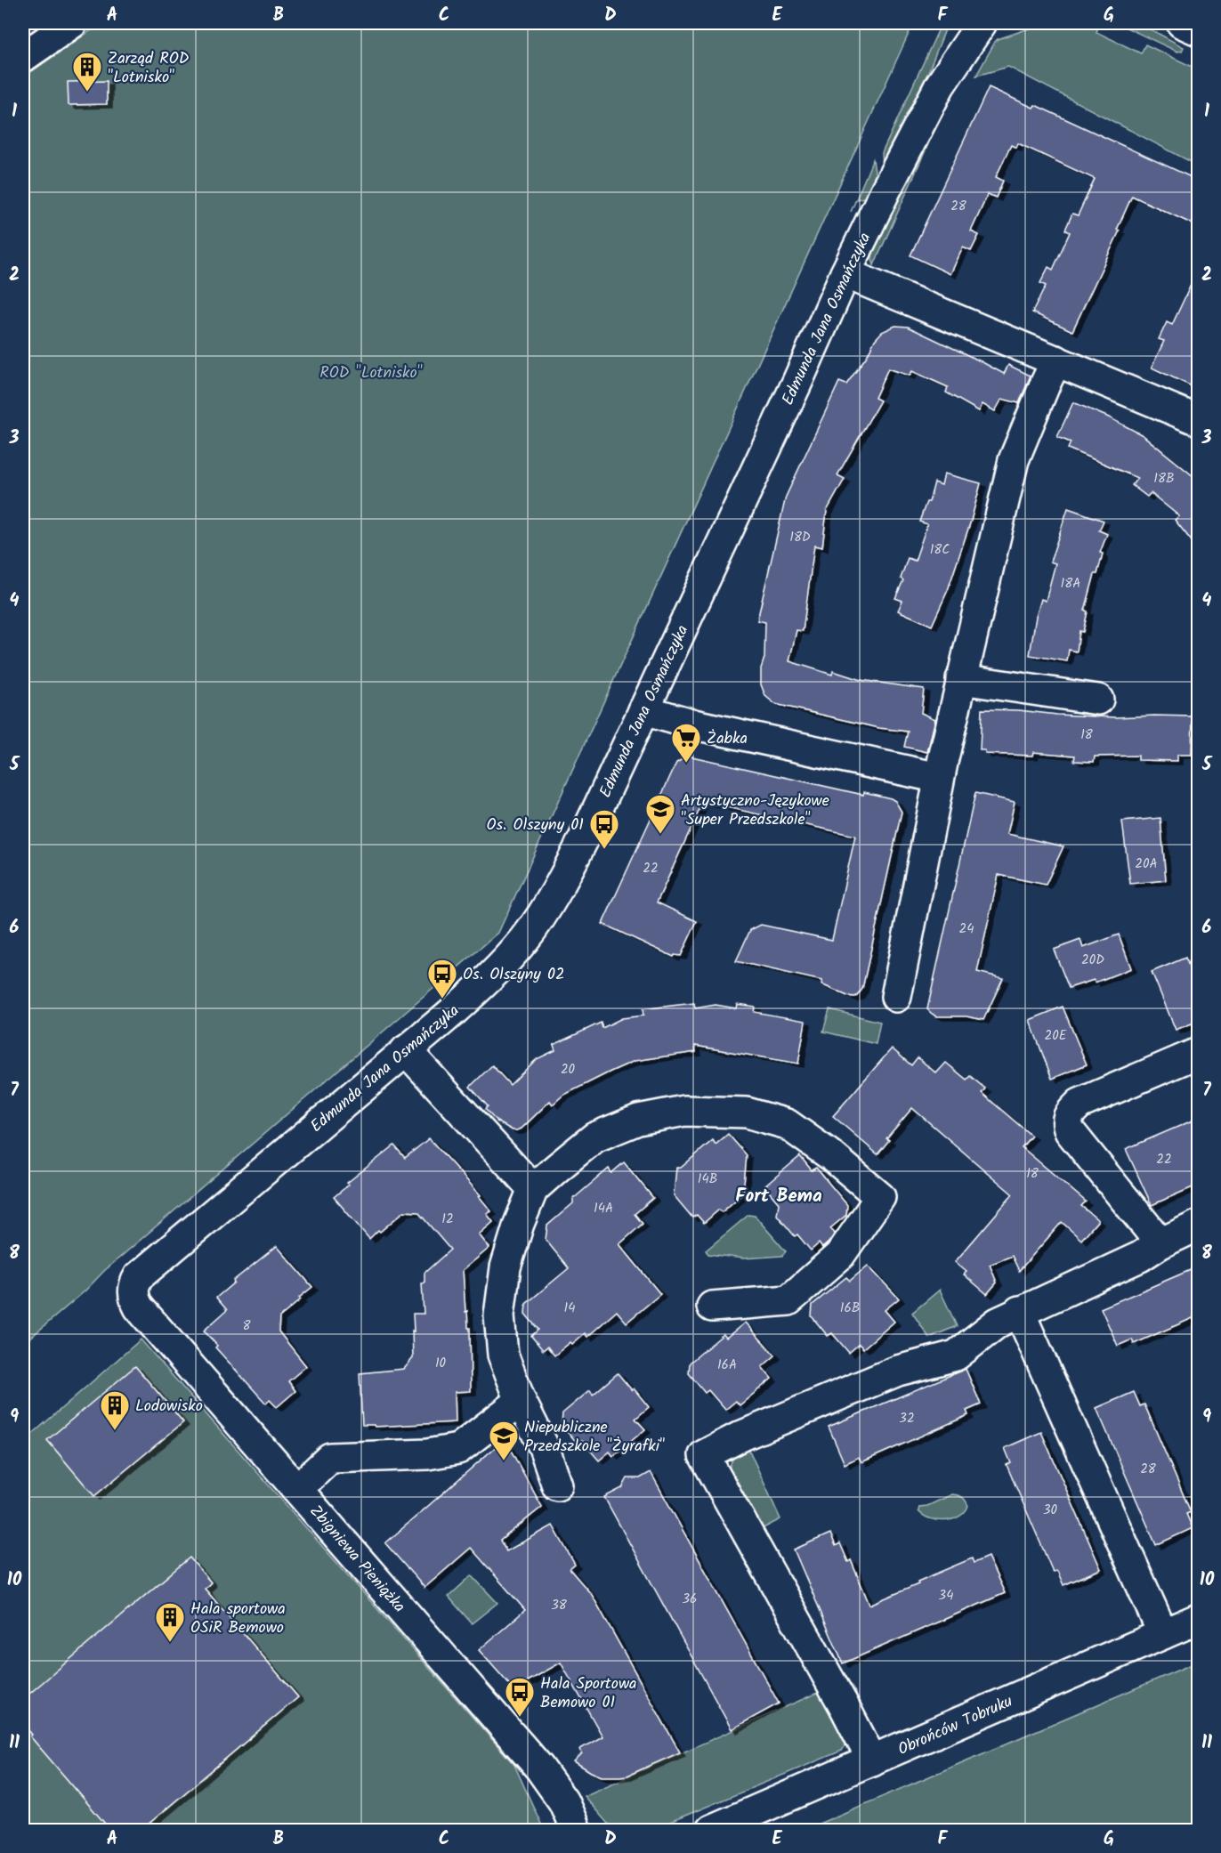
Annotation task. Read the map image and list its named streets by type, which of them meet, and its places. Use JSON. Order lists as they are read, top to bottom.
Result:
{
  "streets": {
    "street": ["Edmunda Jana Osmańczyka", "Zbigniewa Pieniążka", "Obrońców Tobruku"]
  },
  "crossings": [
    ["Edmunda Jana Osmańczyka", "Zbigniewa Pieniążka"]
  ],
  "districts": ["Fort Bema"],
  "parks": ["ROD \"Lotnisko\""],
  "places": {
    "building": ["Zarząd ROD \"Lotnisko\"", "Lodowisko", "Hala sportowa OSiR Bemowo"],
    "supermarket": ["Żabka"],
    "school or university": ["Artystyczno-Językowe \"Super Przedszkole\"", "Niepubliczne Przedszkole \"Żyrafki\""],
    "bus stop": ["Os. Olszyny 01", "Os. Olszyny 02", "Hala Sportowa Bemowo 01"]
  },
  "house_numbers": [
    "28",
    "18B",
    "18D",
    "18C",
    "18A",
    "18",
    "20A",
    "22",
    "24",
    "20D",
    "20E",
    "20",
    "22",
    "18",
    "14B",
    "14A",
    "12",
    "14",
    "16B",
    "8",
    "10",
    "16A",
    "32",
    "28",
    "30",
    "34",
    "36",
    "38"
  ],
  "grid": {
    "columns": [
      "A",
      "B",
      "C",
      "D",
      "E",
      "F",
      "G"
    ],
    "rows": [
      "1",
      "2",
      "3",
      "4",
      "5",
      "6",
      "7",
      "8",
      "9",
      "10",
      "11"
    ]
  }
}
